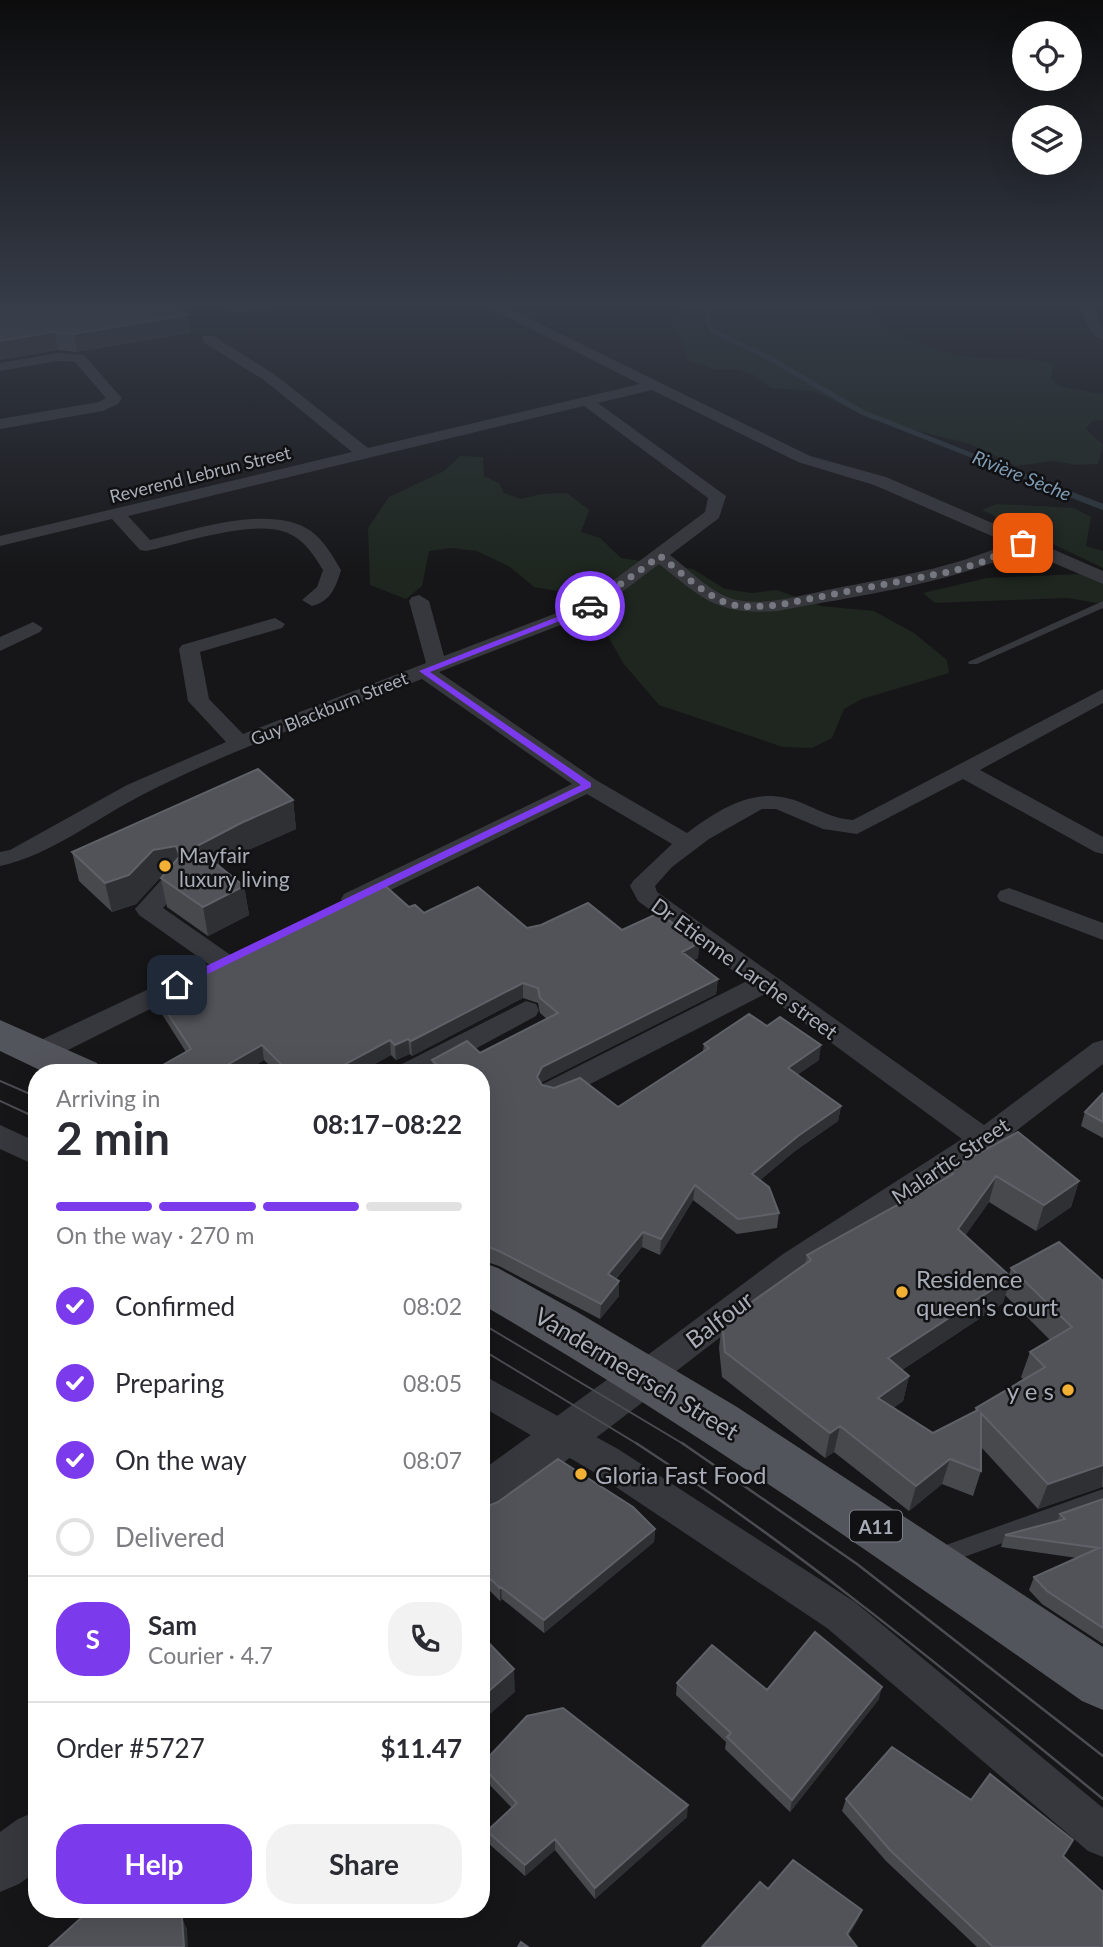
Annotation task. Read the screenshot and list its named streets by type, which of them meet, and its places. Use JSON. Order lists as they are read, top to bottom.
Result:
{
  "streets": {
    "main road": ["Vandermeersch Street", "A11"],
    "street": [
      "Reverend Lebrun Street",
      "Guy Blackburn Street",
      "Dr Etienne Larche street",
      "Malartic Street",
      "Balfour"
    ]
  },
  "crossings": [
    ["Reverend Lebrun Street", "Guy Blackburn Street"],
    ["Dr Etienne Larche street", "Malartic Street"],
    ["Malartic Street", "Balfour"],
    ["Balfour", "Vandermeersch Street"]
  ],
  "water": ["Rivière Sèche"],
  "places": [
    "Mayfair luxury living",
    "Residence queen's court",
    "y e s",
    "Gloria Fast Food"
  ],
  "page": {
    "heading": ["2 min", "Arriving in", "08:17–08:22"],
    "panel": [
      "Sam",
      "Courier · 4.7",
      "Order #5727",
      "$11.47"
    ],
    "bar": "On the way · 270 m",
    "list": [
      ["Confirmed", "08:02"],
      ["Preparing", "08:05"],
      ["On the way", "08:07"],
      "Delivered"
    ],
    "round": "S",
    "buttons": ["Help", "Share"]
  }
}
